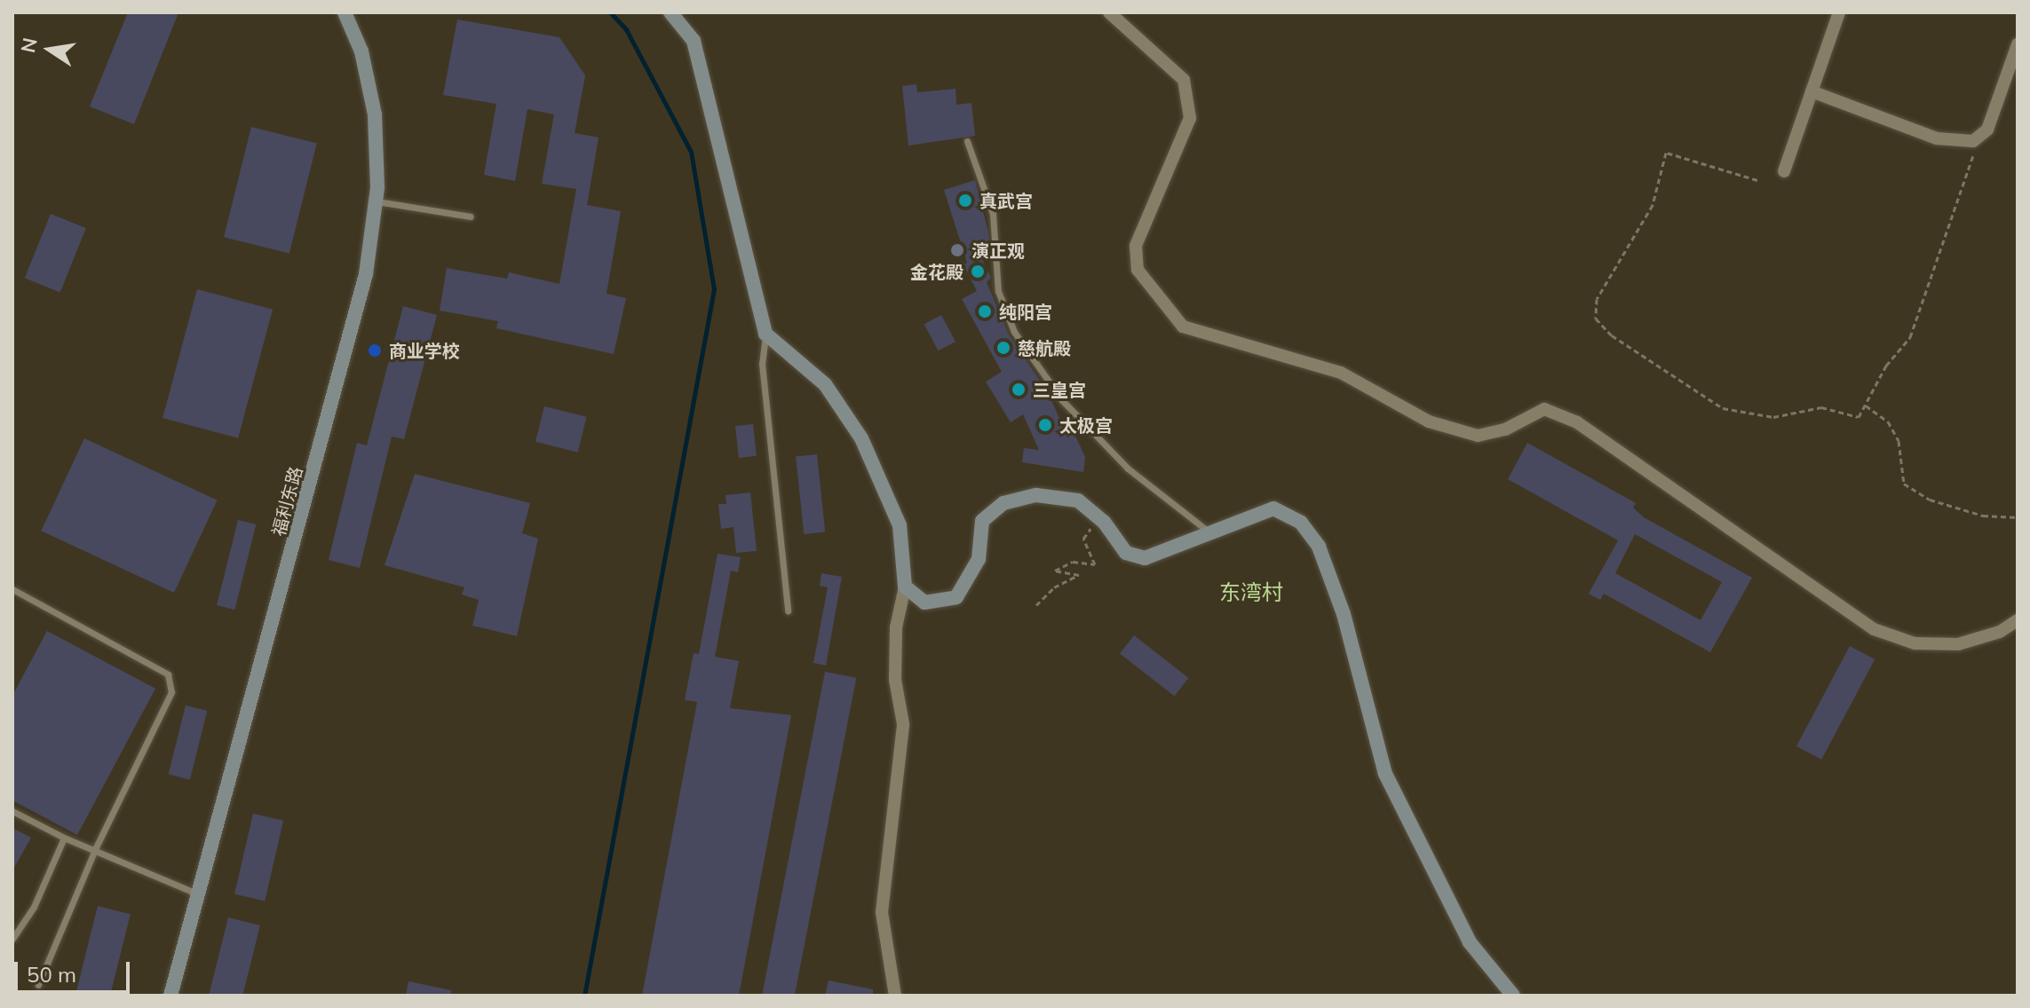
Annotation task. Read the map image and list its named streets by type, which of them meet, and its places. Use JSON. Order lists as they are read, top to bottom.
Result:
{
  "streets": {
    "main road": ["福利东路"]
  },
  "districts": ["东湾村"],
  "places": [
    "真武宫",
    "演正观",
    "金花殿",
    "纯阳宫",
    "慈航殿",
    "商业学校",
    "三皇宫",
    "太极宫"
  ],
  "scale_bar": "50 m",
  "north": "left"
}
